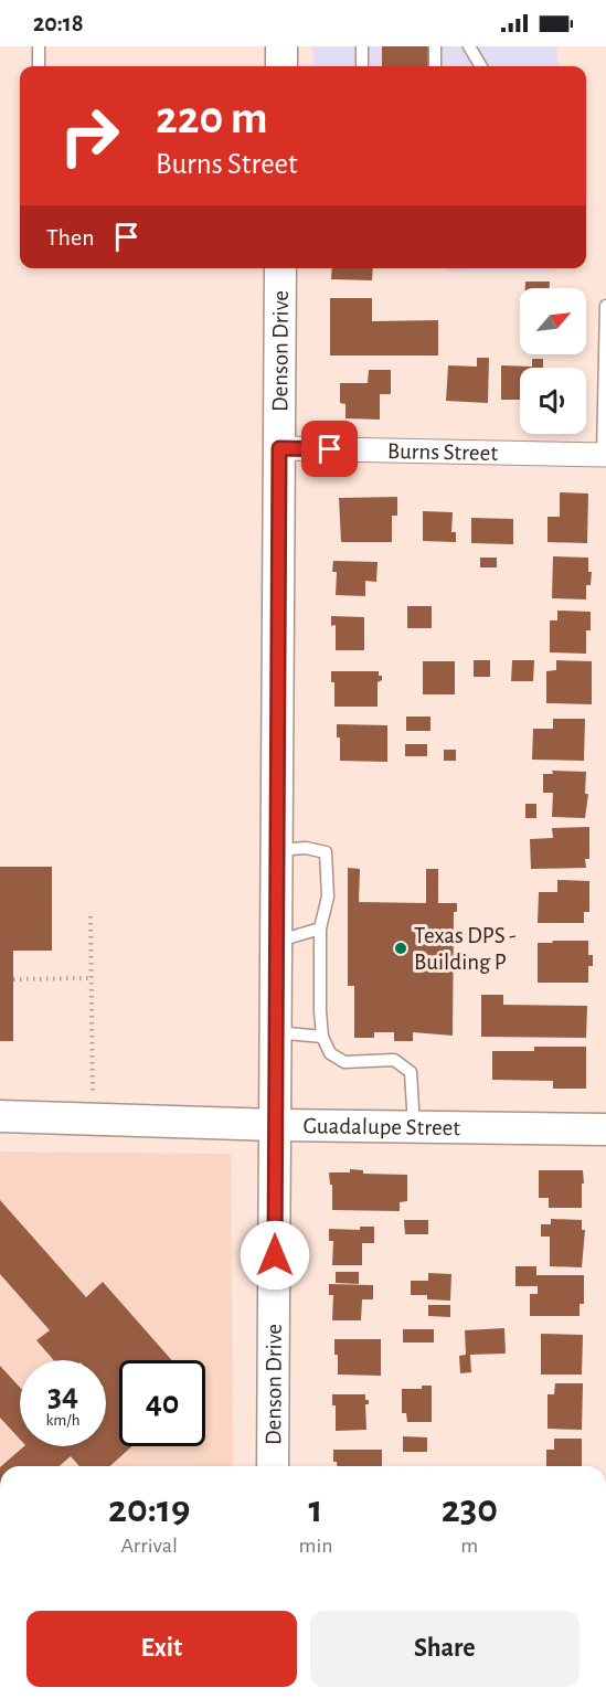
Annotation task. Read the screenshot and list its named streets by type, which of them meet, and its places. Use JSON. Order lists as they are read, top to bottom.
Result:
{
  "streets": {
    "street": ["Denson Drive", "Burns Street", "Guadalupe Street"]
  },
  "crossings": [
    ["Denson Drive", "Burns Street"],
    ["Denson Drive", "Guadalupe Street"]
  ],
  "places": ["Texas DPS - Building P"],
  "north": "top right",
  "page": {
    "status": "20:18",
    "turn": ["220 m", "Burns Street"],
    "then": "Then",
    "speed": "34 km/h",
    "limit": "40",
    "eta": [
      "20:19",
      "Arrival",
      "1",
      "min",
      "230",
      "m"
    ],
    "buttons": ["Exit", "Share"]
  }
}
